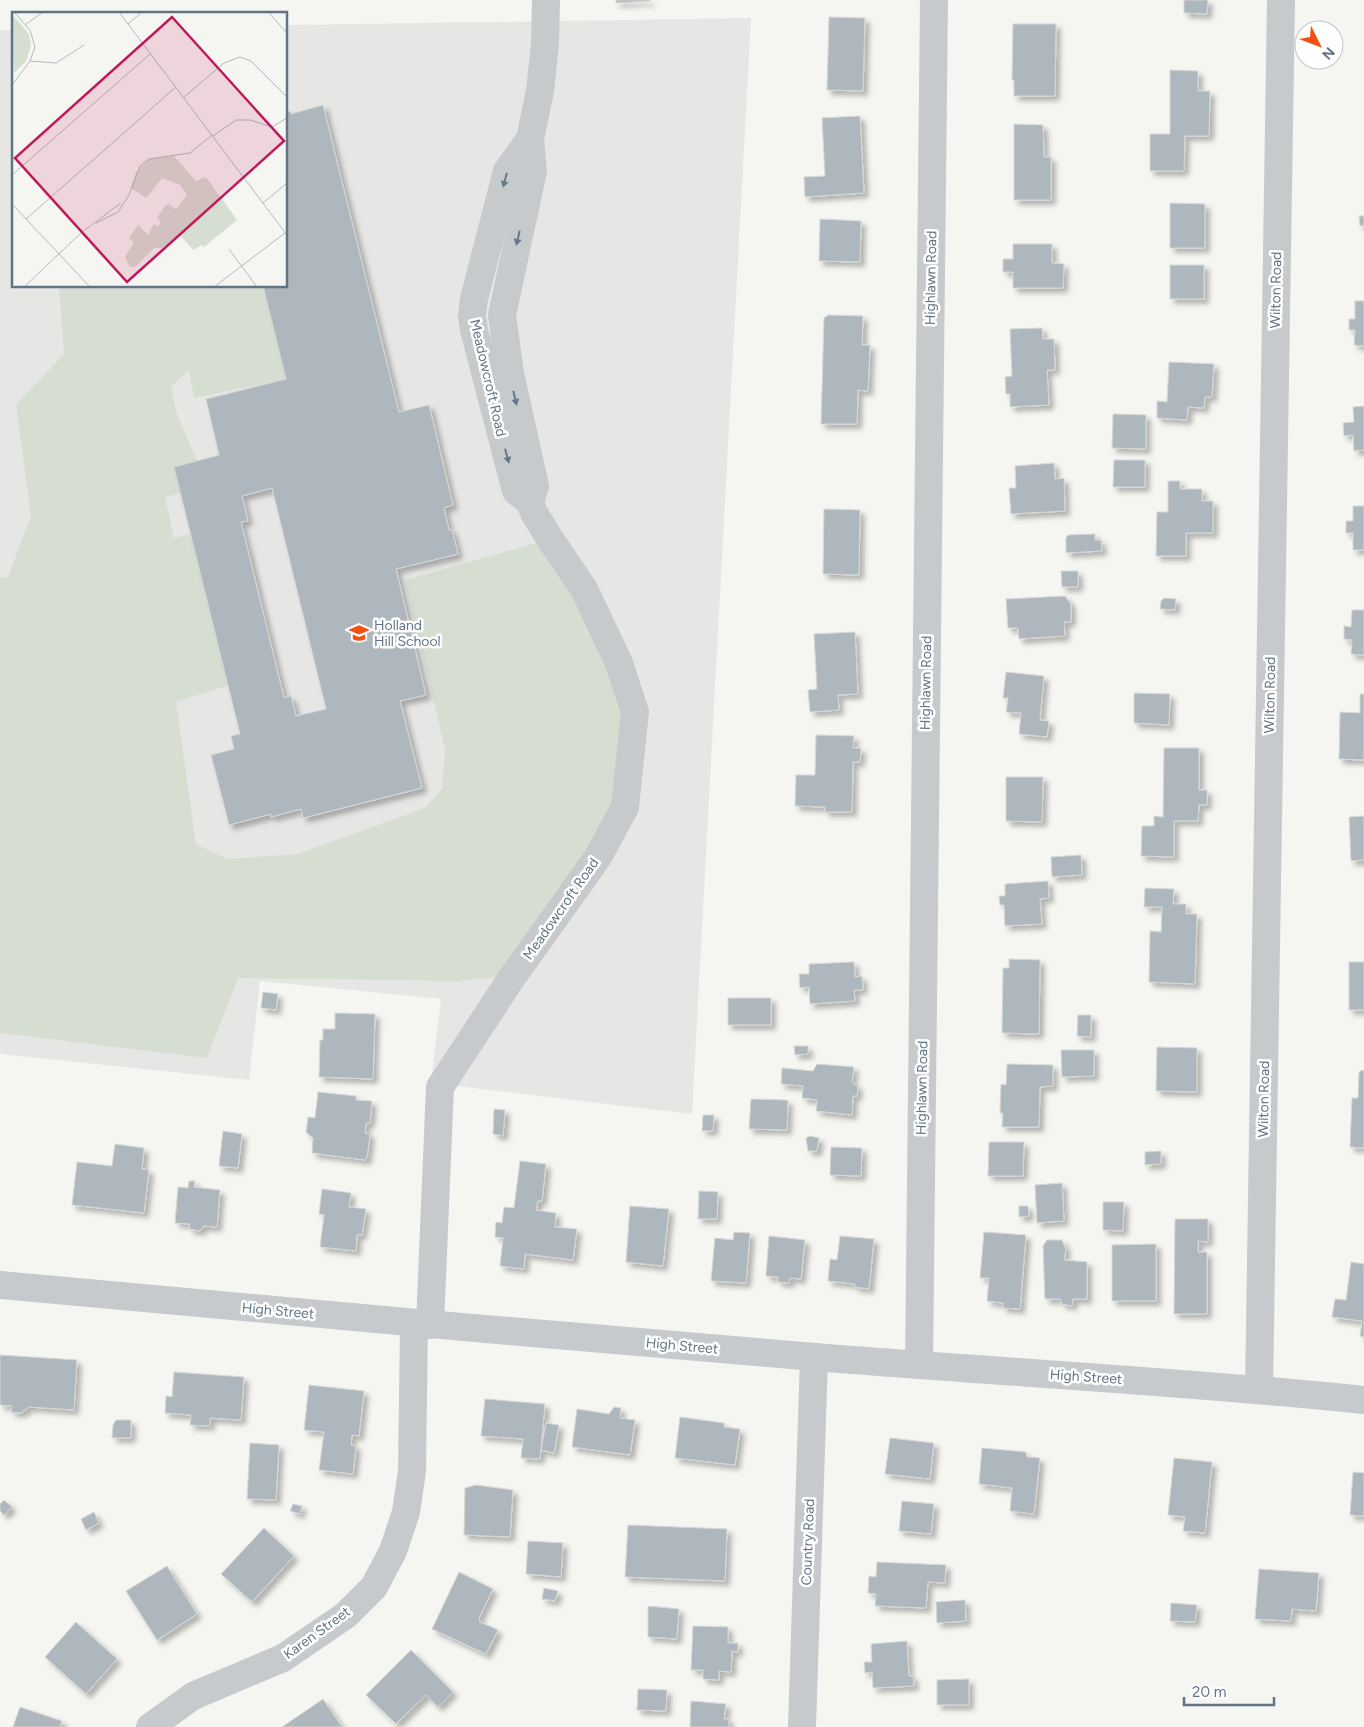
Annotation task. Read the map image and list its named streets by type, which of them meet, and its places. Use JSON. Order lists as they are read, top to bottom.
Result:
{
  "streets": {
    "street": [
      "Highlawn Road",
      "Wilton Road",
      "Meadowcroft Road",
      "High Street",
      "Country Road",
      "Karen Street"
    ]
  },
  "crossings": [
    ["Highlawn Road", "High Street"],
    ["Wilton Road", "High Street"],
    ["Meadowcroft Road", "High Street"],
    ["Meadowcroft Road", "Karen Street"],
    ["High Street", "Country Road"],
    ["High Street", "Karen Street"]
  ],
  "one_way": ["Meadowcroft Road"],
  "places": {
    "school or university": ["Holland Hill School"]
  },
  "scale_bar": "20 m",
  "north": "bottom right"
}
